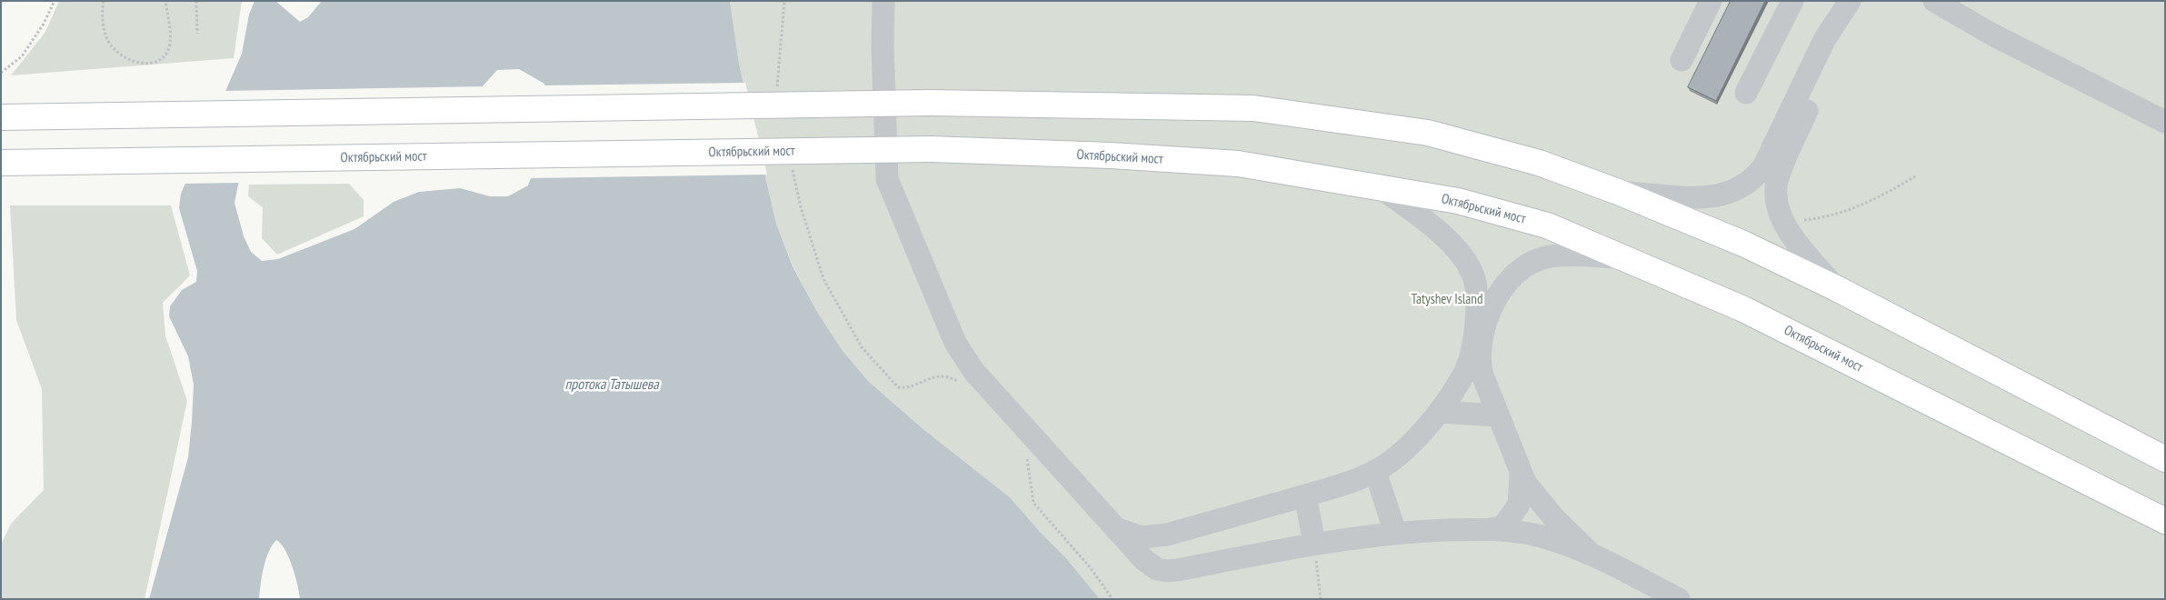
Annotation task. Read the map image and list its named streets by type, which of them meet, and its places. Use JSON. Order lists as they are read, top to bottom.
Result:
{
  "streets": {
    "main road": ["Октябрьский мост"]
  },
  "water": ["протока Татышева"],
  "parks": ["Tatyshev Island"]
}
